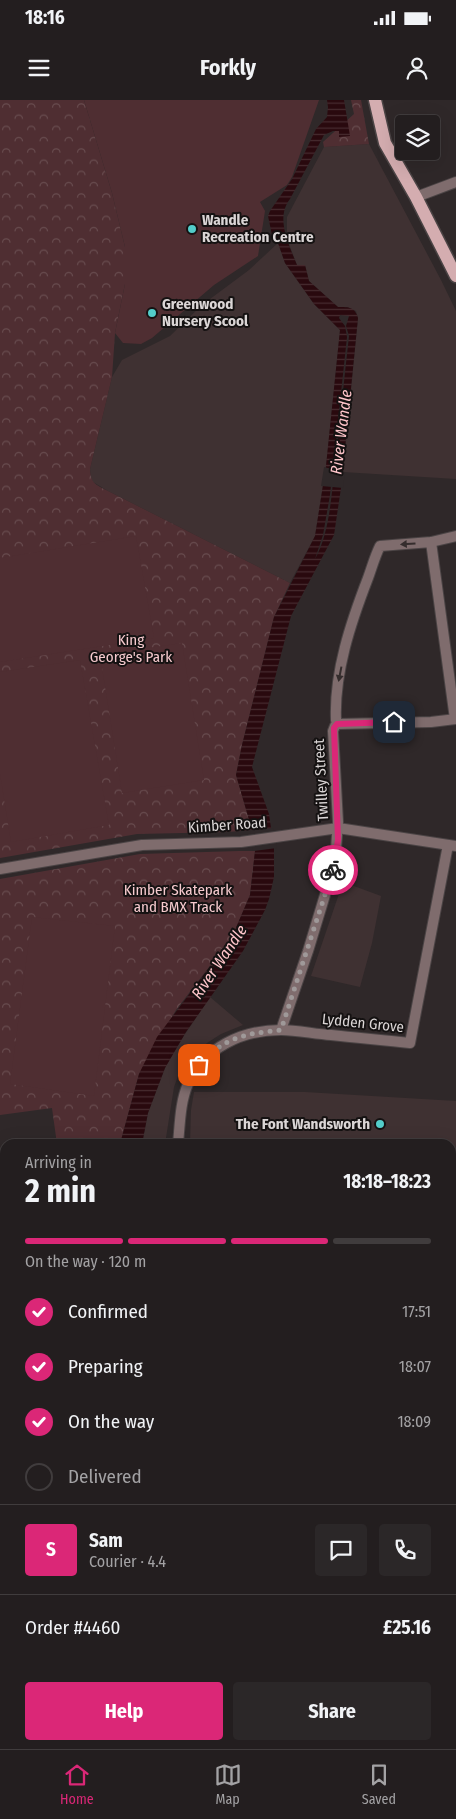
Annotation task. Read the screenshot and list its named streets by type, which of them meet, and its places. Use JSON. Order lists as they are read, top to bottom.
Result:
{
  "streets": {
    "street": ["Twilley Street", "Kimber Road", "Lydden Grove"]
  },
  "crossings": [
    ["Twilley Street", "Kimber Road"],
    ["Twilley Street", "Lydden Grove"],
    ["Kimber Road", "Lydden Grove"]
  ],
  "one_way": ["Twilley Street"],
  "water": ["River Wandle"],
  "parks": ["King George's Park", "Kimber Skatepark and BMX Track"],
  "places": ["Wandle Recreation Centre", "Greenwood Nursery Scool", "The Font Wandsworth"],
  "page": {
    "status": "18:16",
    "header": "Forkly",
    "heading": ["2 min", "Arriving in", "18:18–18:23"],
    "panel": [
      "Sam",
      "Courier · 4.4",
      "Order #4460",
      "£25.16"
    ],
    "bar": "On the way · 120 m",
    "list": [
      ["Confirmed", "17:51"],
      ["Preparing", "18:07"],
      ["On the way", "18:09"],
      "Delivered"
    ],
    "round": "S",
    "buttons": ["Help", "Share"],
    "tabs": ["Home", "Map", "Saved"]
  }
}
